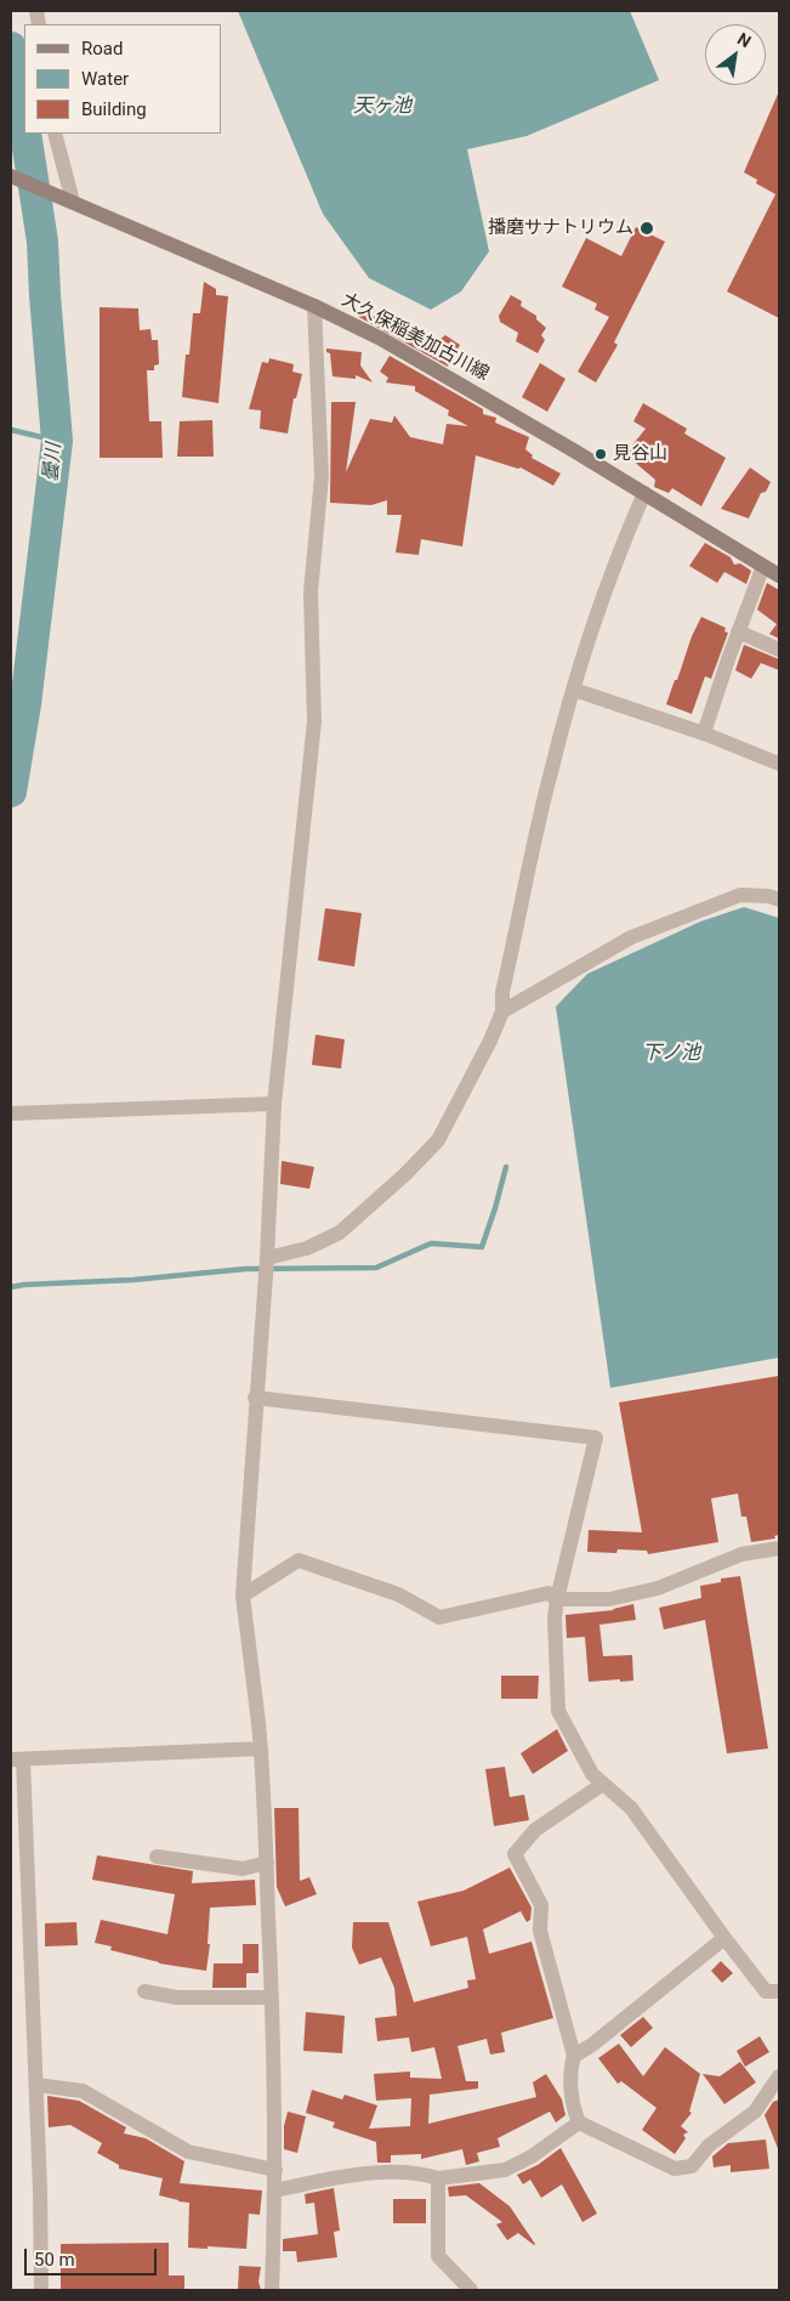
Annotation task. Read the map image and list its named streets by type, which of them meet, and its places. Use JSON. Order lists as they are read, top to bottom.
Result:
{
  "streets": {
    "main road": ["大久保稲美加古川線"]
  },
  "water": ["天ヶ池", "曇川", "下ノ池"],
  "places": ["播磨サナトリウム", "見谷山"],
  "legend": ["Road", "Water", "Building"],
  "scale_bar": "50 m",
  "north": "top right"
}
